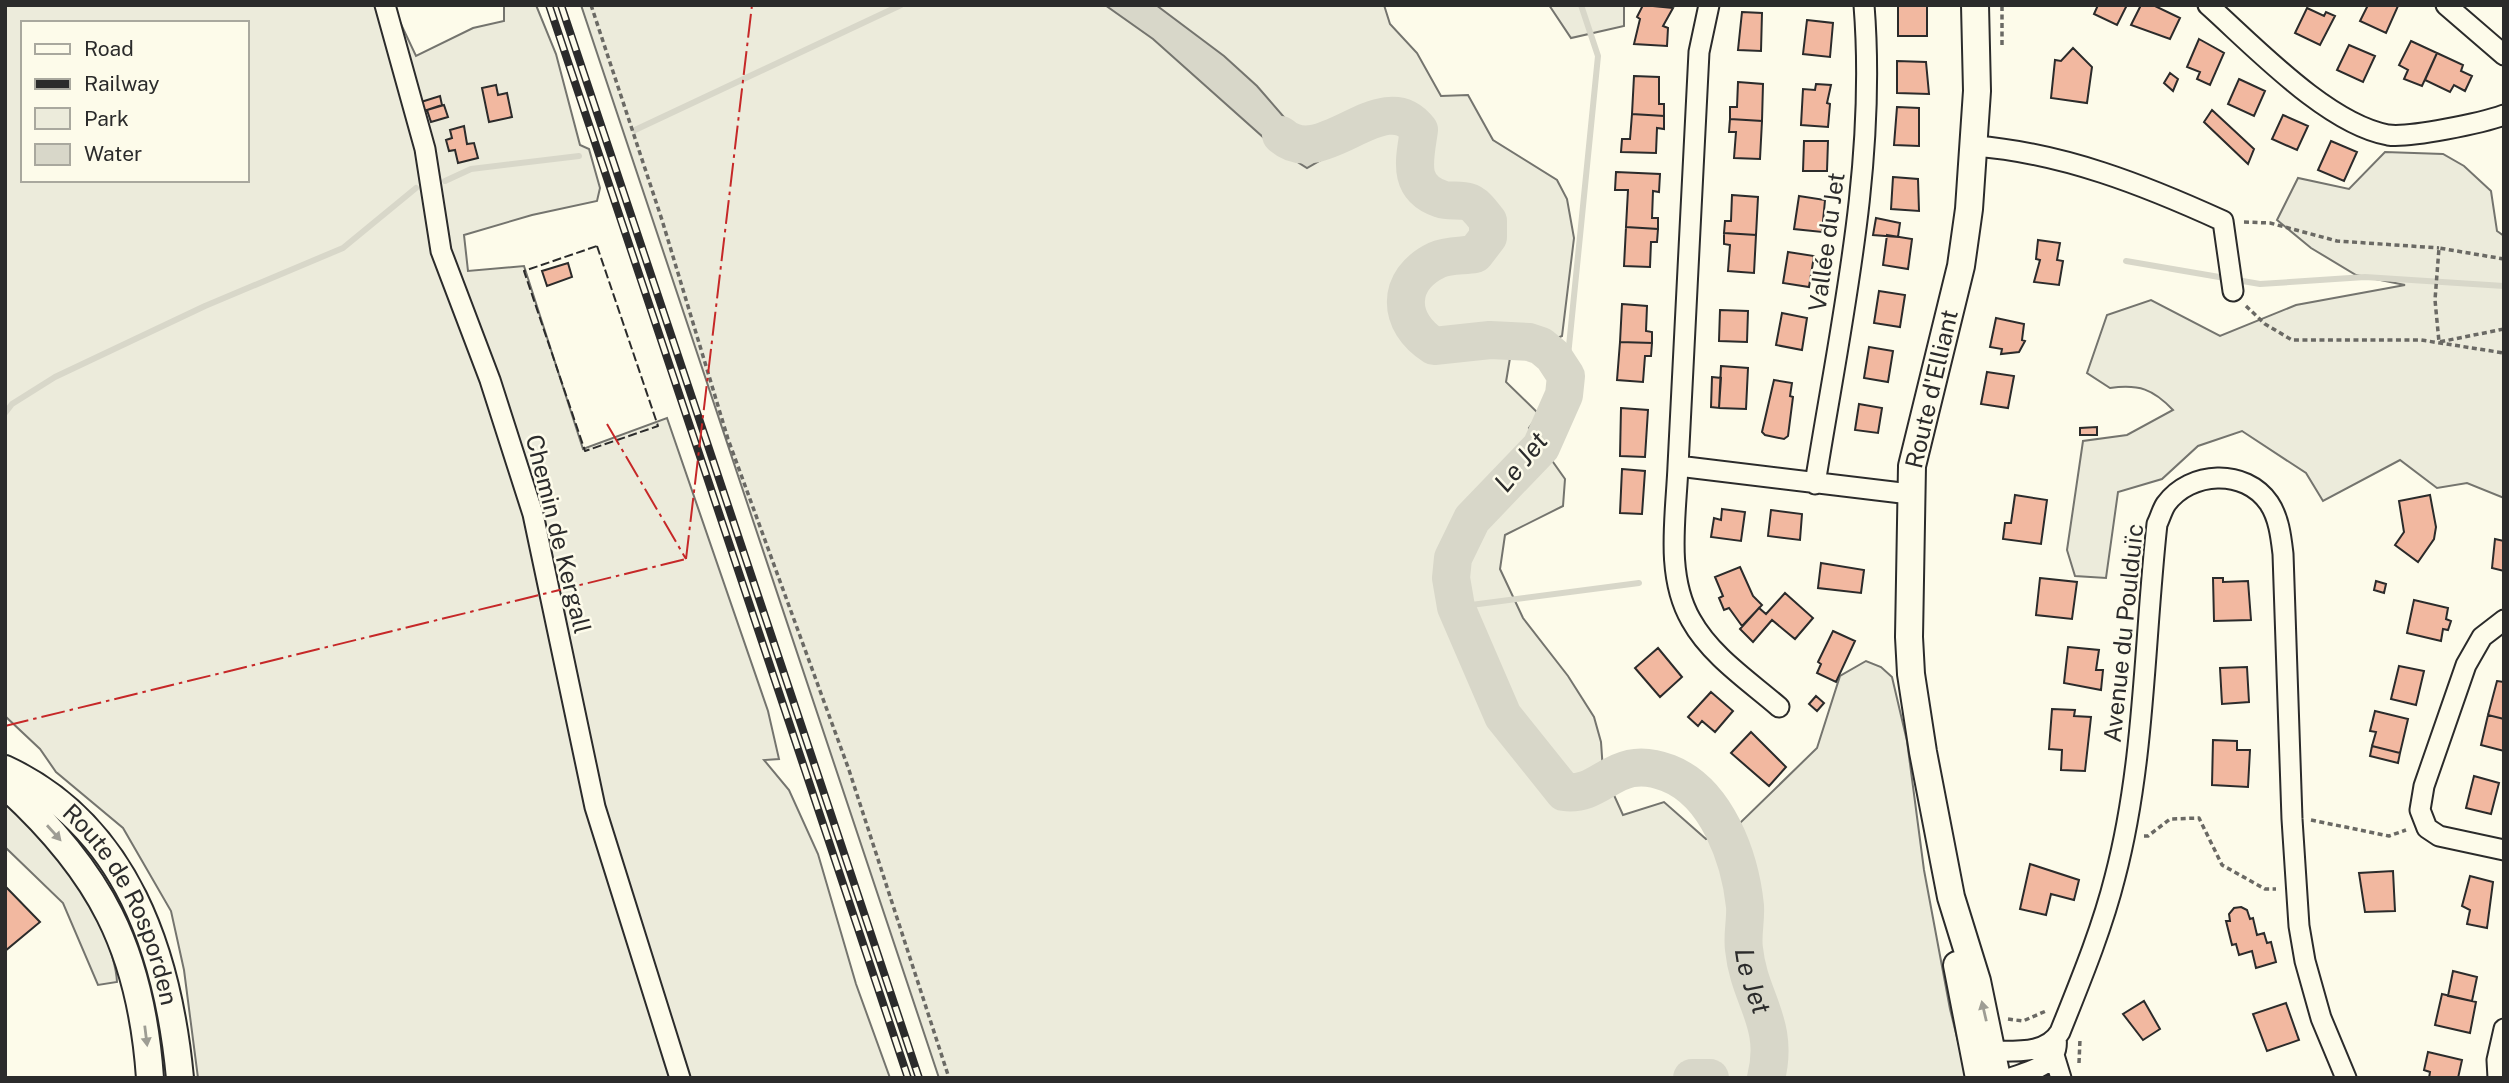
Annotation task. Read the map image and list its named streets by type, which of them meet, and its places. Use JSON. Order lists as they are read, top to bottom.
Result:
{
  "streets": {
    "street": [
      "Vallée du Jet",
      "Route d'Elliant",
      "Chemin de Kergall",
      "Avenue du Poulduïc",
      "Route de Rosporden"
    ]
  },
  "water": ["Le Jet"],
  "legend": [
    "Road",
    "Railway",
    "Park",
    "Water"
  ]
}
